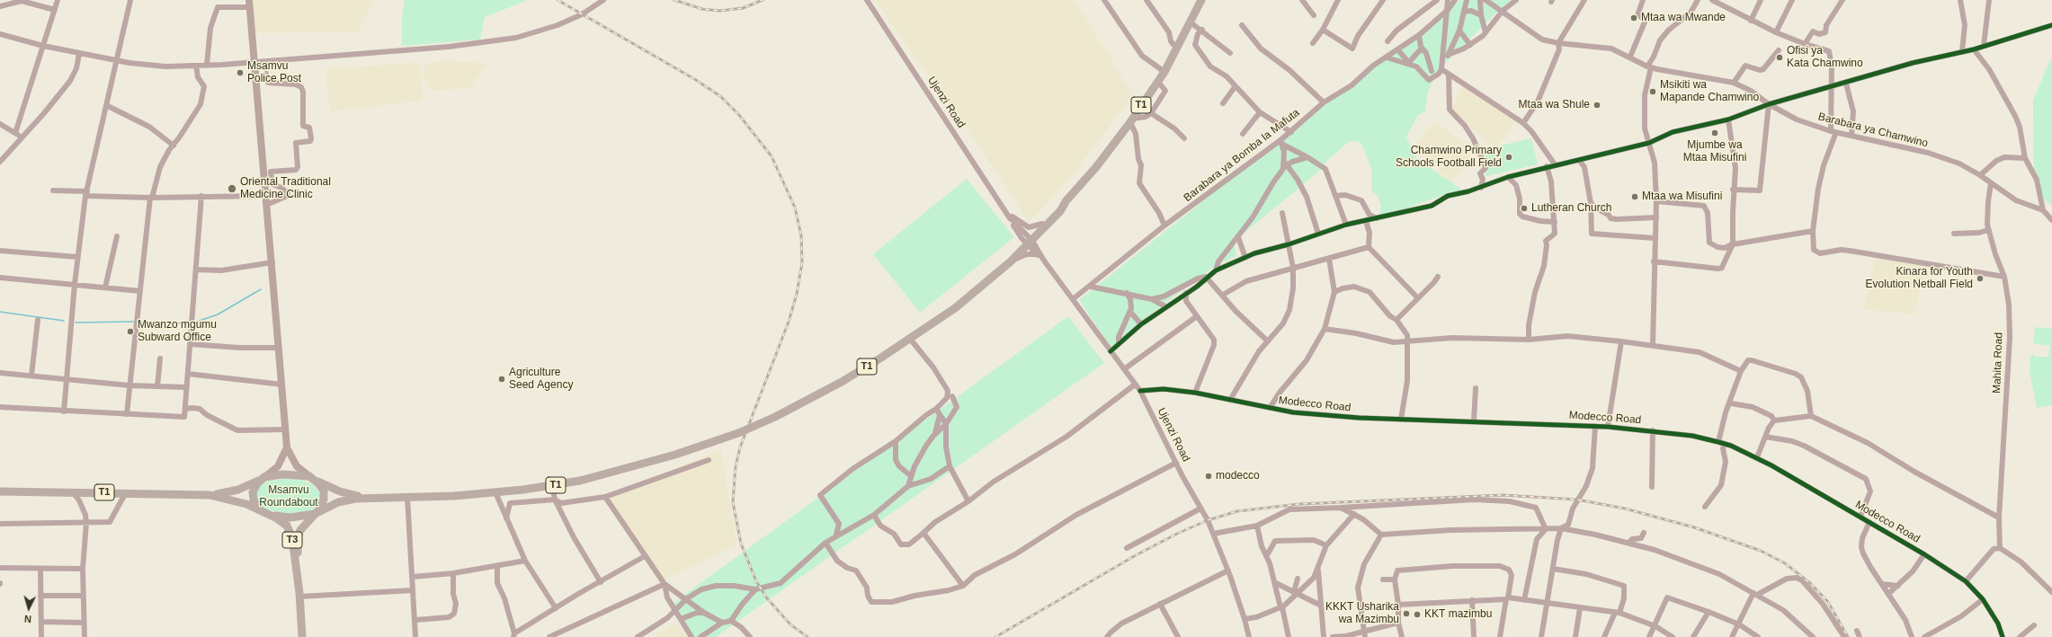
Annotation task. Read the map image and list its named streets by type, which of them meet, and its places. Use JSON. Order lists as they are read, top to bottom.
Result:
{
  "streets": {
    "highway": ["T1", "T3"],
    "street": [
      "Ujenzi Road",
      "Barabara ya Chamwino",
      "Barabara ya Bomba la Mafuta",
      "Mahita Road",
      "Modecco Road"
    ]
  },
  "crossings": [
    ["Ujenzi Road", "T1"],
    ["Ujenzi Road", "Barabara ya Bomba la Mafuta"],
    ["Ujenzi Road", "Modecco Road"],
    ["T1", "T3"],
    ["Barabara ya Chamwino", "Mahita Road"]
  ],
  "parks": ["Msamvu Roundabout"],
  "places": [
    "Mtaa wa Mwande",
    "Ofisi ya Kata Chamwino",
    "Msamvu Police Post",
    "Msikiti wa Mapande Chamwino",
    "Mtaa wa Shule",
    "Mjumbe wa Mtaa Misufini",
    "Chamwino Primary Schools Football Field",
    "Oriental Traditional Medicine Clinic",
    "Mtaa wa Misufini",
    "Lutheran Church",
    "Kinara for Youth Evolution Netball Field",
    "Mwanzo mgumu Subward Office",
    "Agriculture Seed Agency",
    "modecco",
    "KKKT Usharika wa Mazimbu",
    "KKT mazimbu"
  ],
  "north": "bottom"
}
